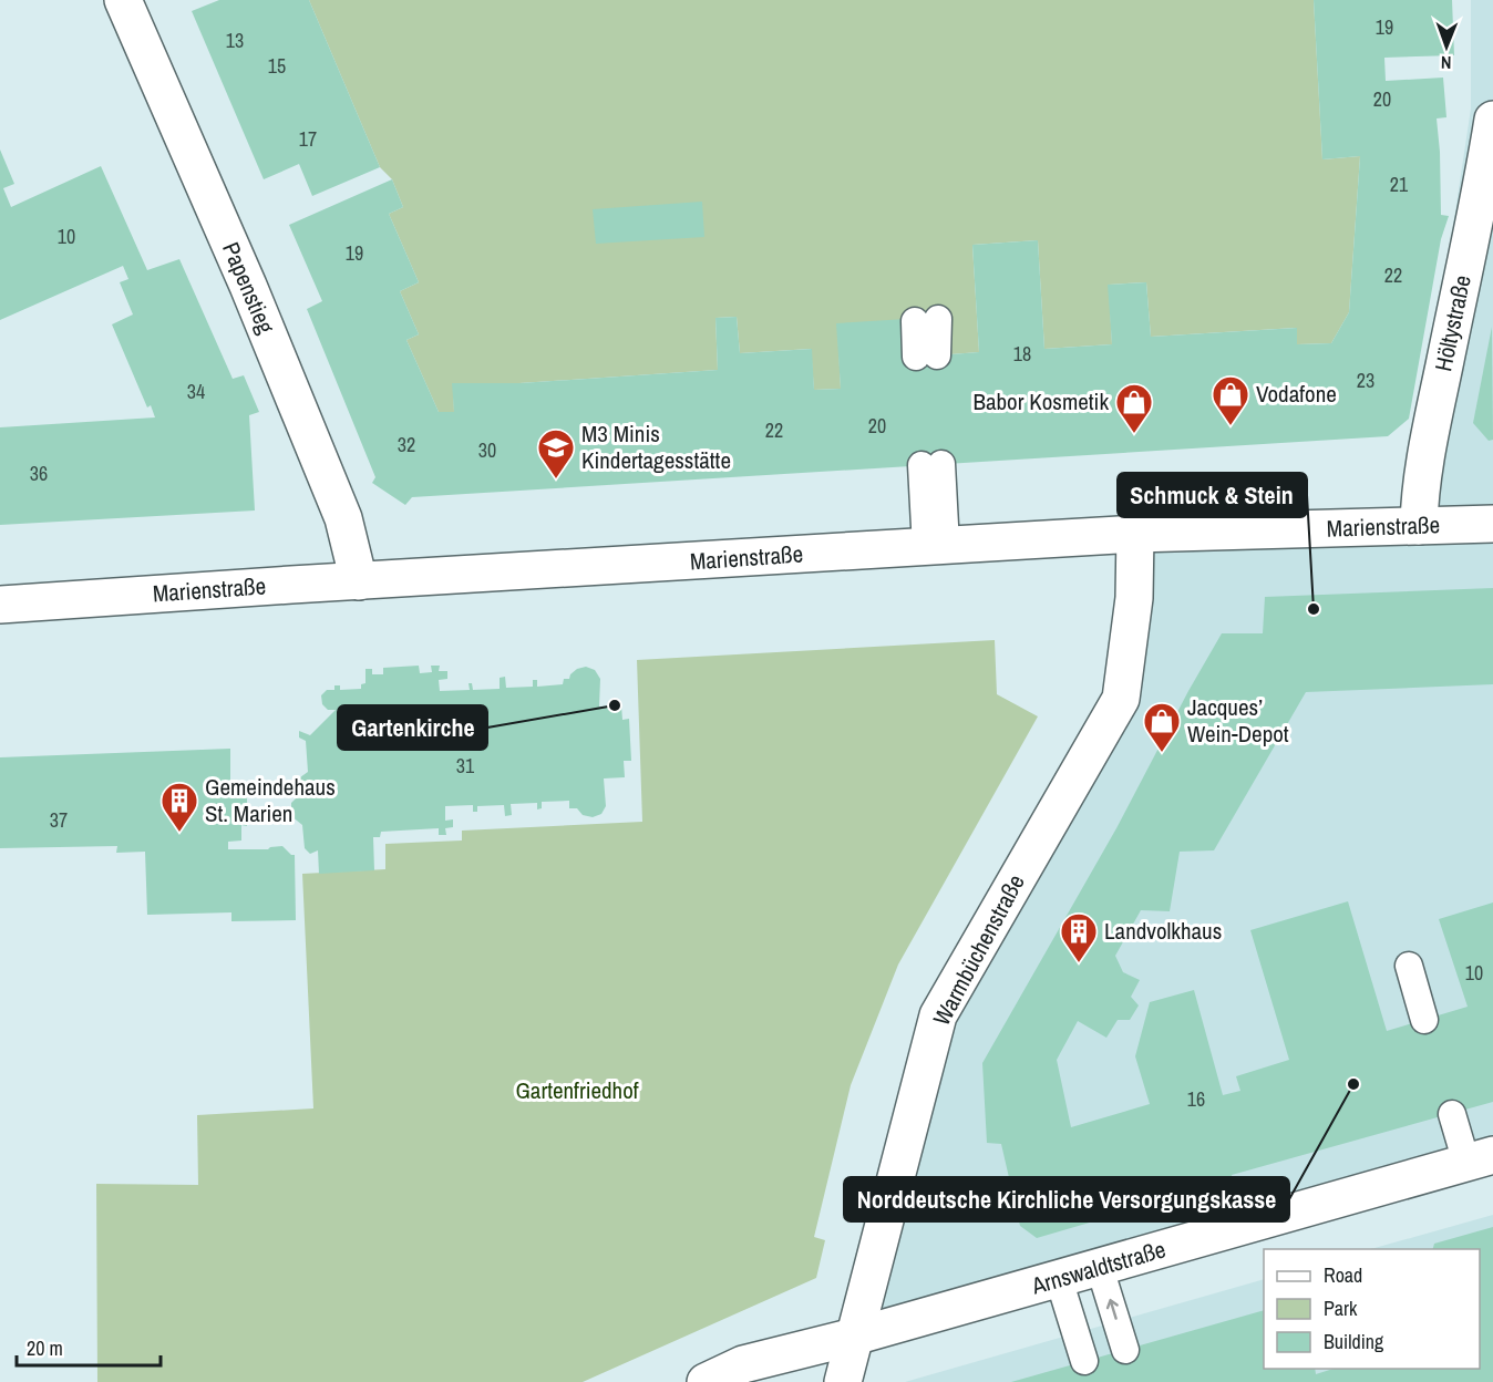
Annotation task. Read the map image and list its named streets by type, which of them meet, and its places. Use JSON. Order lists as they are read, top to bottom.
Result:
{
  "streets": {
    "street": [
      "Papenstieg",
      "Höltystraße",
      "Marienstraße",
      "Warmbüchenstraße",
      "Arnswaldtstraße"
    ]
  },
  "crossings": [
    ["Papenstieg", "Marienstraße"],
    ["Höltystraße", "Marienstraße"],
    ["Marienstraße", "Warmbüchenstraße"],
    ["Warmbüchenstraße", "Arnswaldtstraße"]
  ],
  "parks": ["Gartenfriedhof"],
  "places": {
    "shop": ["Vodafone", "Babor Kosmetik", "Jacques’ Wein-Depot"],
    "school or university": ["M3 Minis Kindertagesstätte"],
    "other": ["Schmuck & Stein", "Gartenkirche", "Norddeutsche Kirchliche Versorgungskasse"],
    "building": ["Gemeindehaus St. Marien", "Landvolkhaus"]
  },
  "house_numbers": [
    "19",
    "13",
    "15",
    "20",
    "17",
    "21",
    "10",
    "19",
    "22",
    "18",
    "23",
    "34",
    "20",
    "22",
    "32",
    "30",
    "36",
    "31",
    "37",
    "10",
    "16"
  ],
  "legend": ["Road", "Park", "Building"],
  "scale_bar": "20 m",
  "north": "bottom"
}
